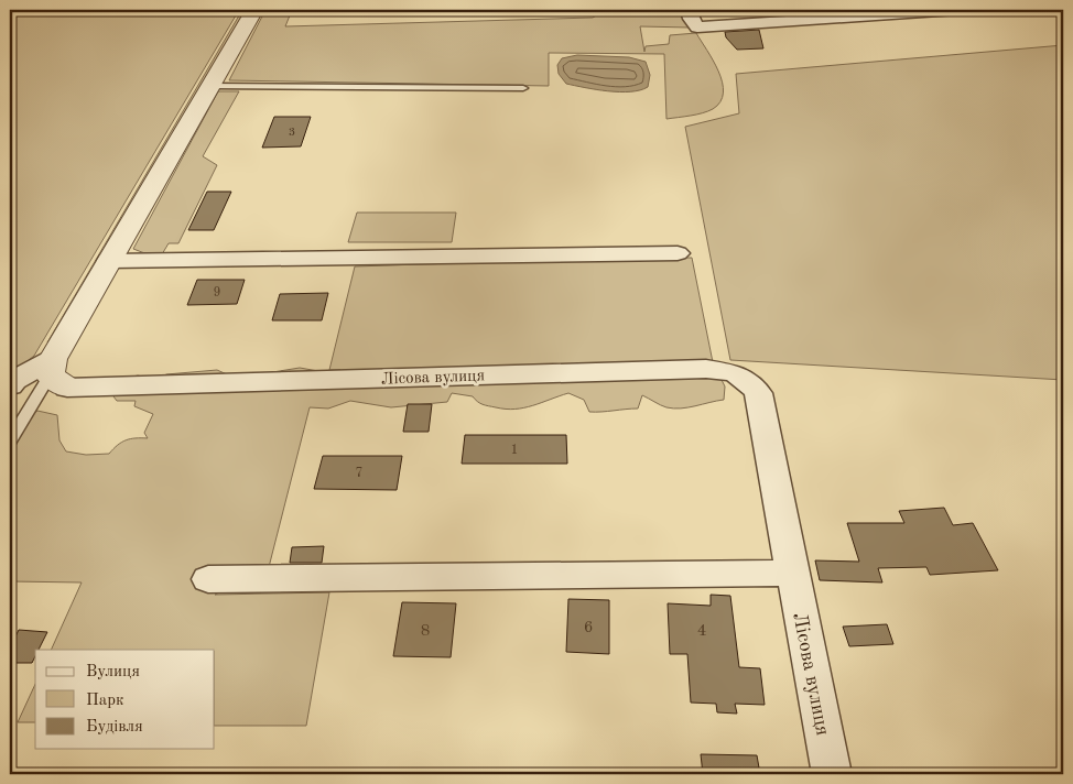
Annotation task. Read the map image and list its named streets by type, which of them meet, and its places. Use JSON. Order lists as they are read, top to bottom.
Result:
{
  "streets": {
    "street": ["Лісова вулиця"]
  },
  "house_numbers": [
    "3",
    "9",
    "1",
    "7",
    "6",
    "8",
    "4"
  ],
  "legend": ["Вулиця", "Парк", "Будівля"]
}
